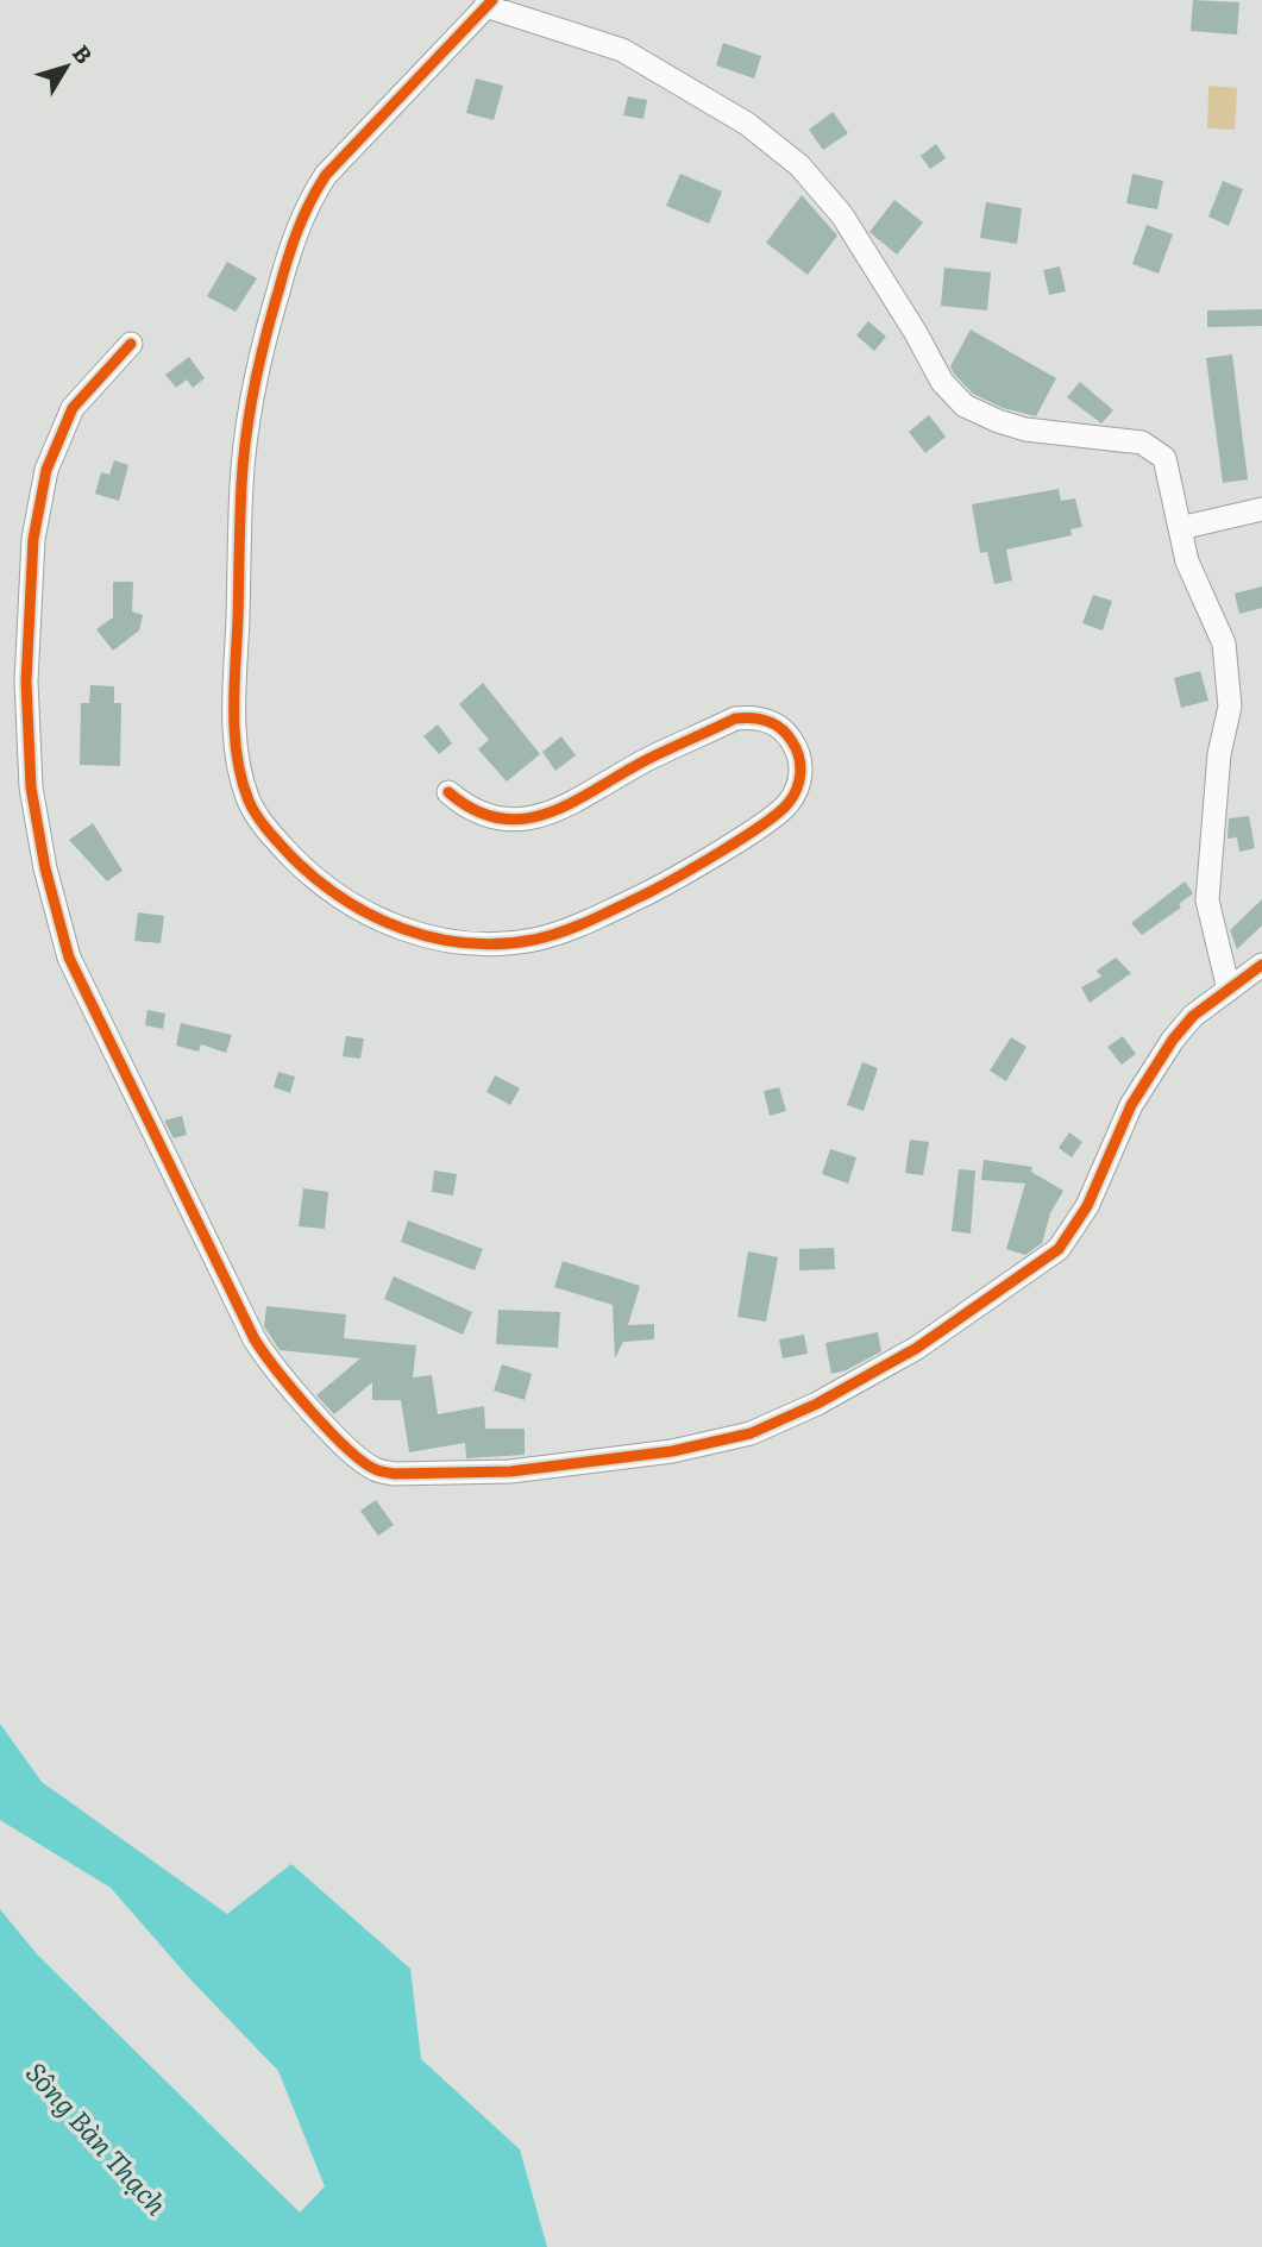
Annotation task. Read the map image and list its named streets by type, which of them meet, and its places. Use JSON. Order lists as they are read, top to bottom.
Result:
{
  "water": ["Sông Bàn Thạch"],
  "north": "top right"
}
